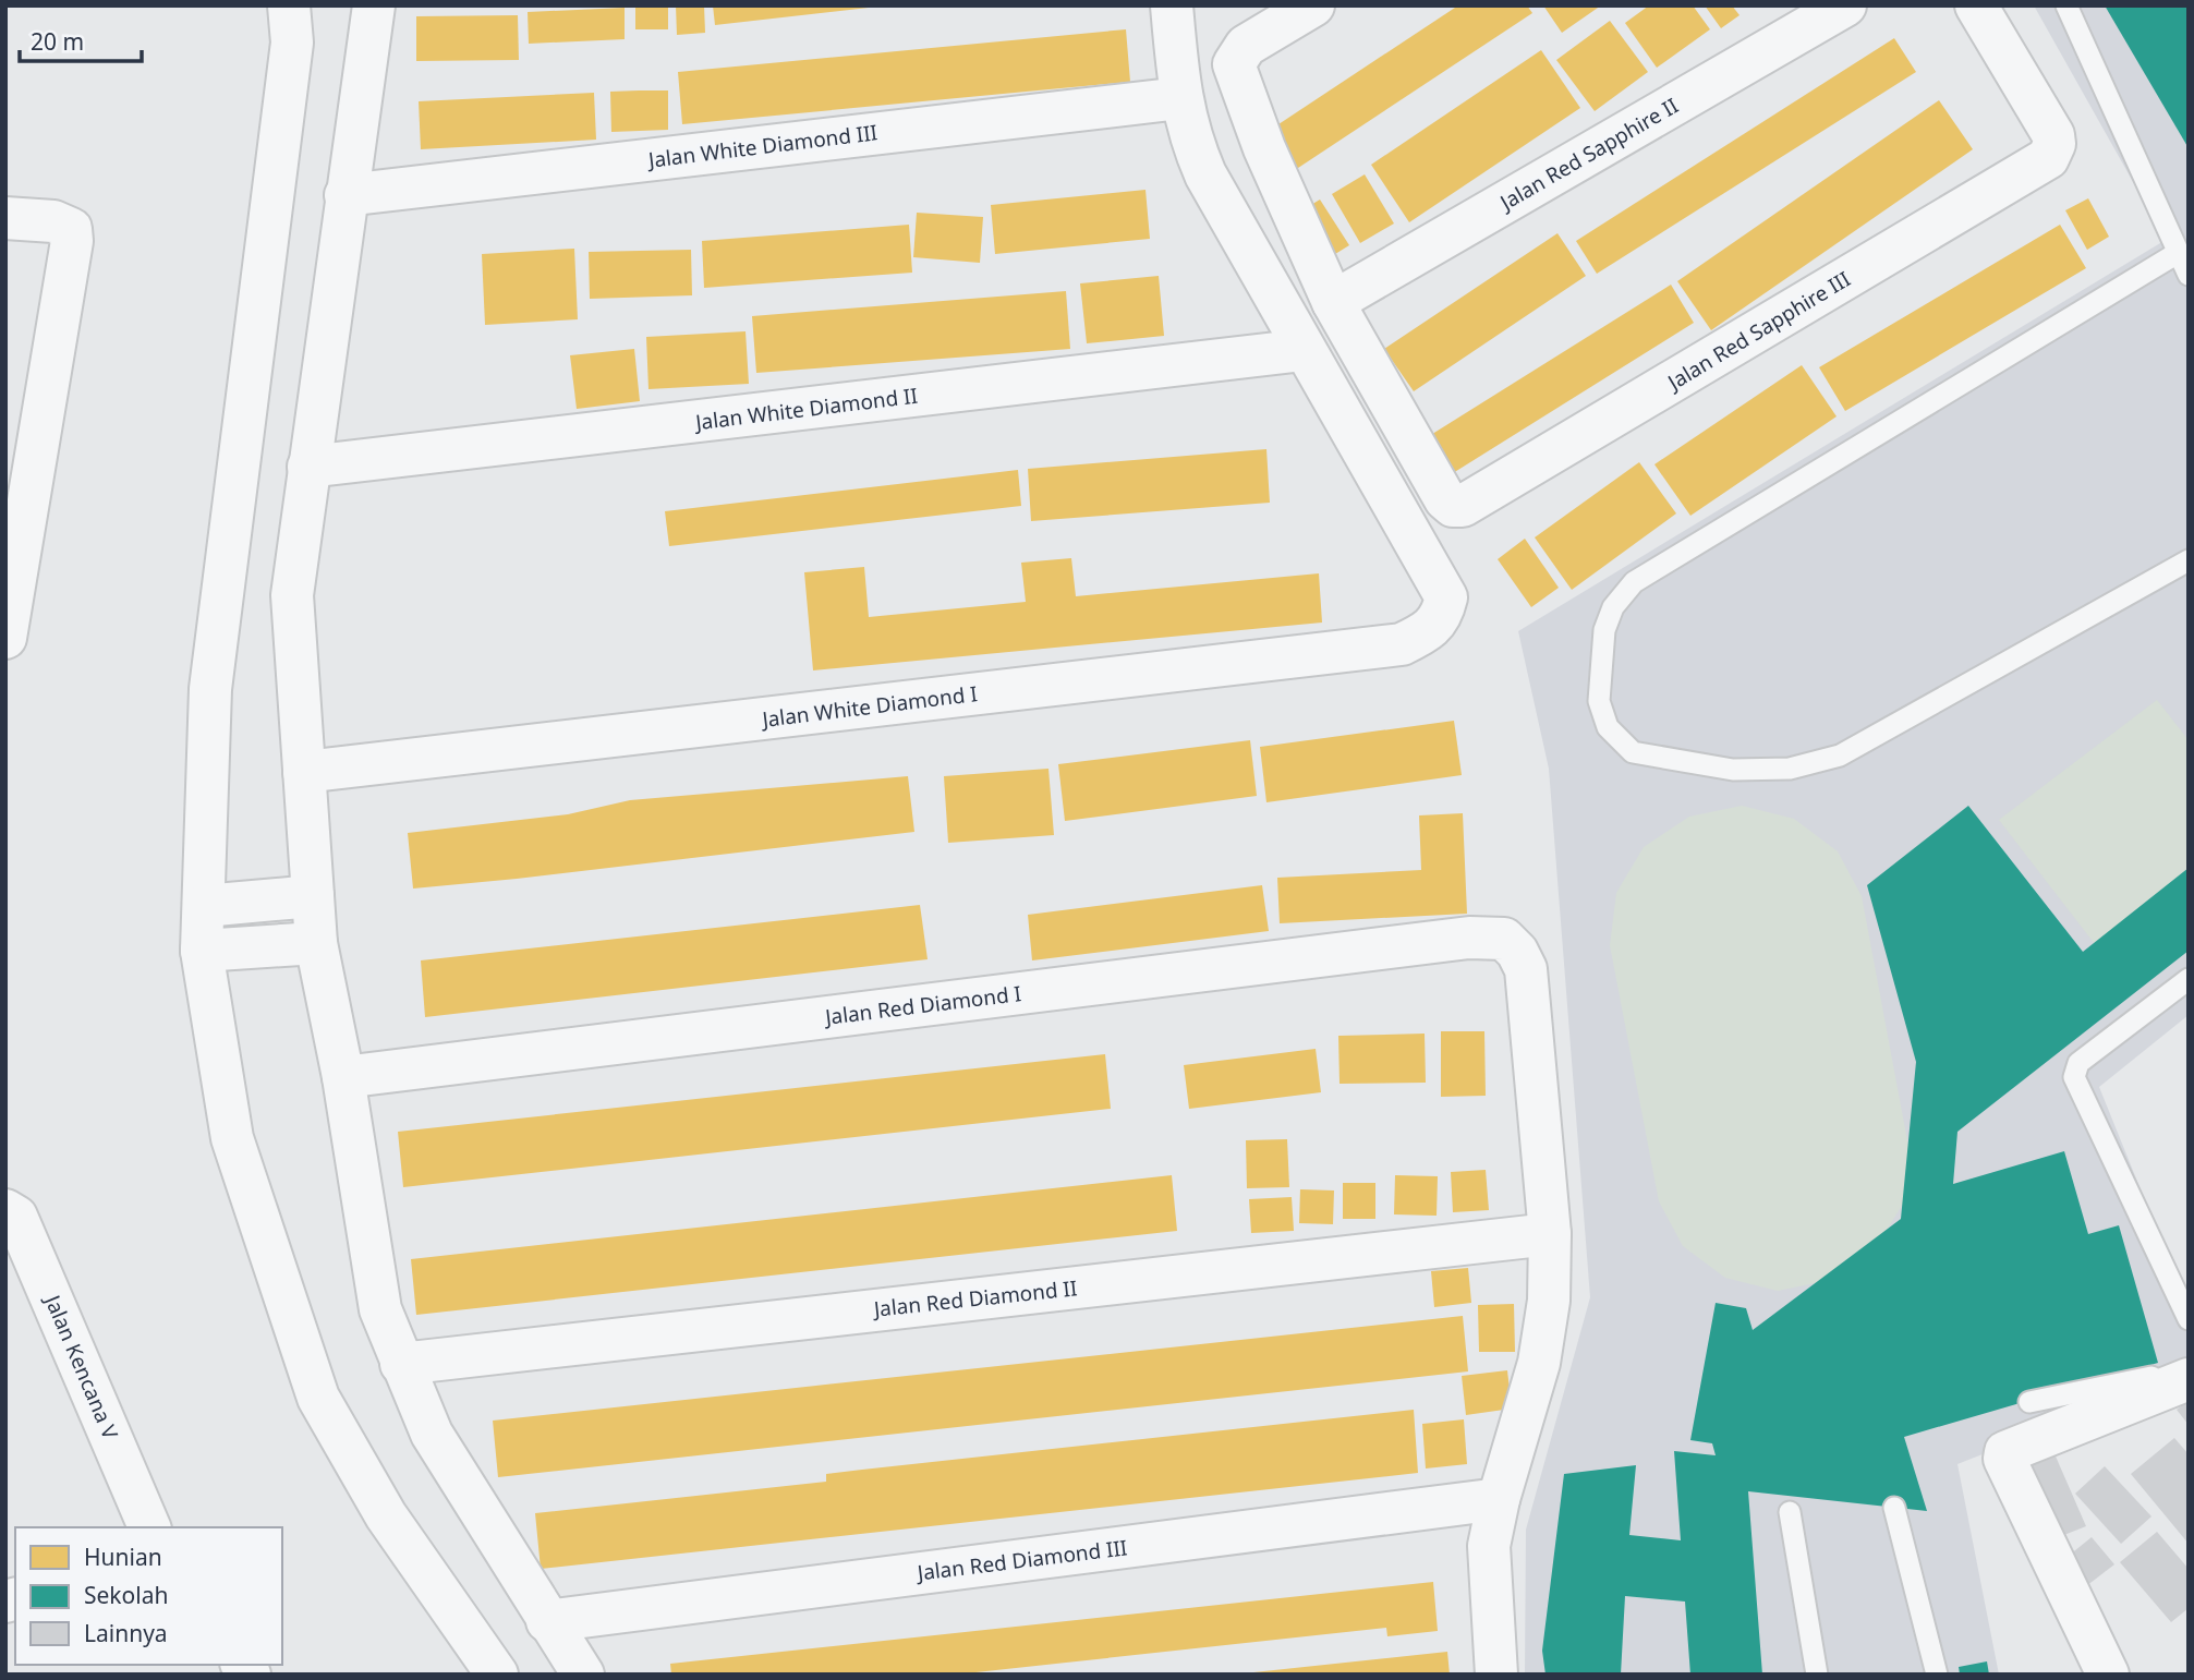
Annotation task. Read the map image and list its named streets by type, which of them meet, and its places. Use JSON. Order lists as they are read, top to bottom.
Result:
{
  "streets": {
    "street": [
      "Jalan White Diamond III",
      "Jalan Red Sapphire II",
      "Jalan Red Sapphire III",
      "Jalan White Diamond II",
      "Jalan White Diamond I",
      "Jalan Red Diamond I",
      "Jalan Red Diamond II",
      "Jalan Kencana V",
      "Jalan Red Diamond III"
    ]
  },
  "crossings": [
    ["Jalan Red Sapphire II", "Jalan Red Sapphire III"],
    ["Jalan White Diamond II", "Jalan White Diamond I"],
    ["Jalan Red Diamond I", "Jalan Red Diamond II"]
  ],
  "legend": ["Hunian", "Sekolah", "Lainnya"],
  "scale_bar": "20 m"
}
